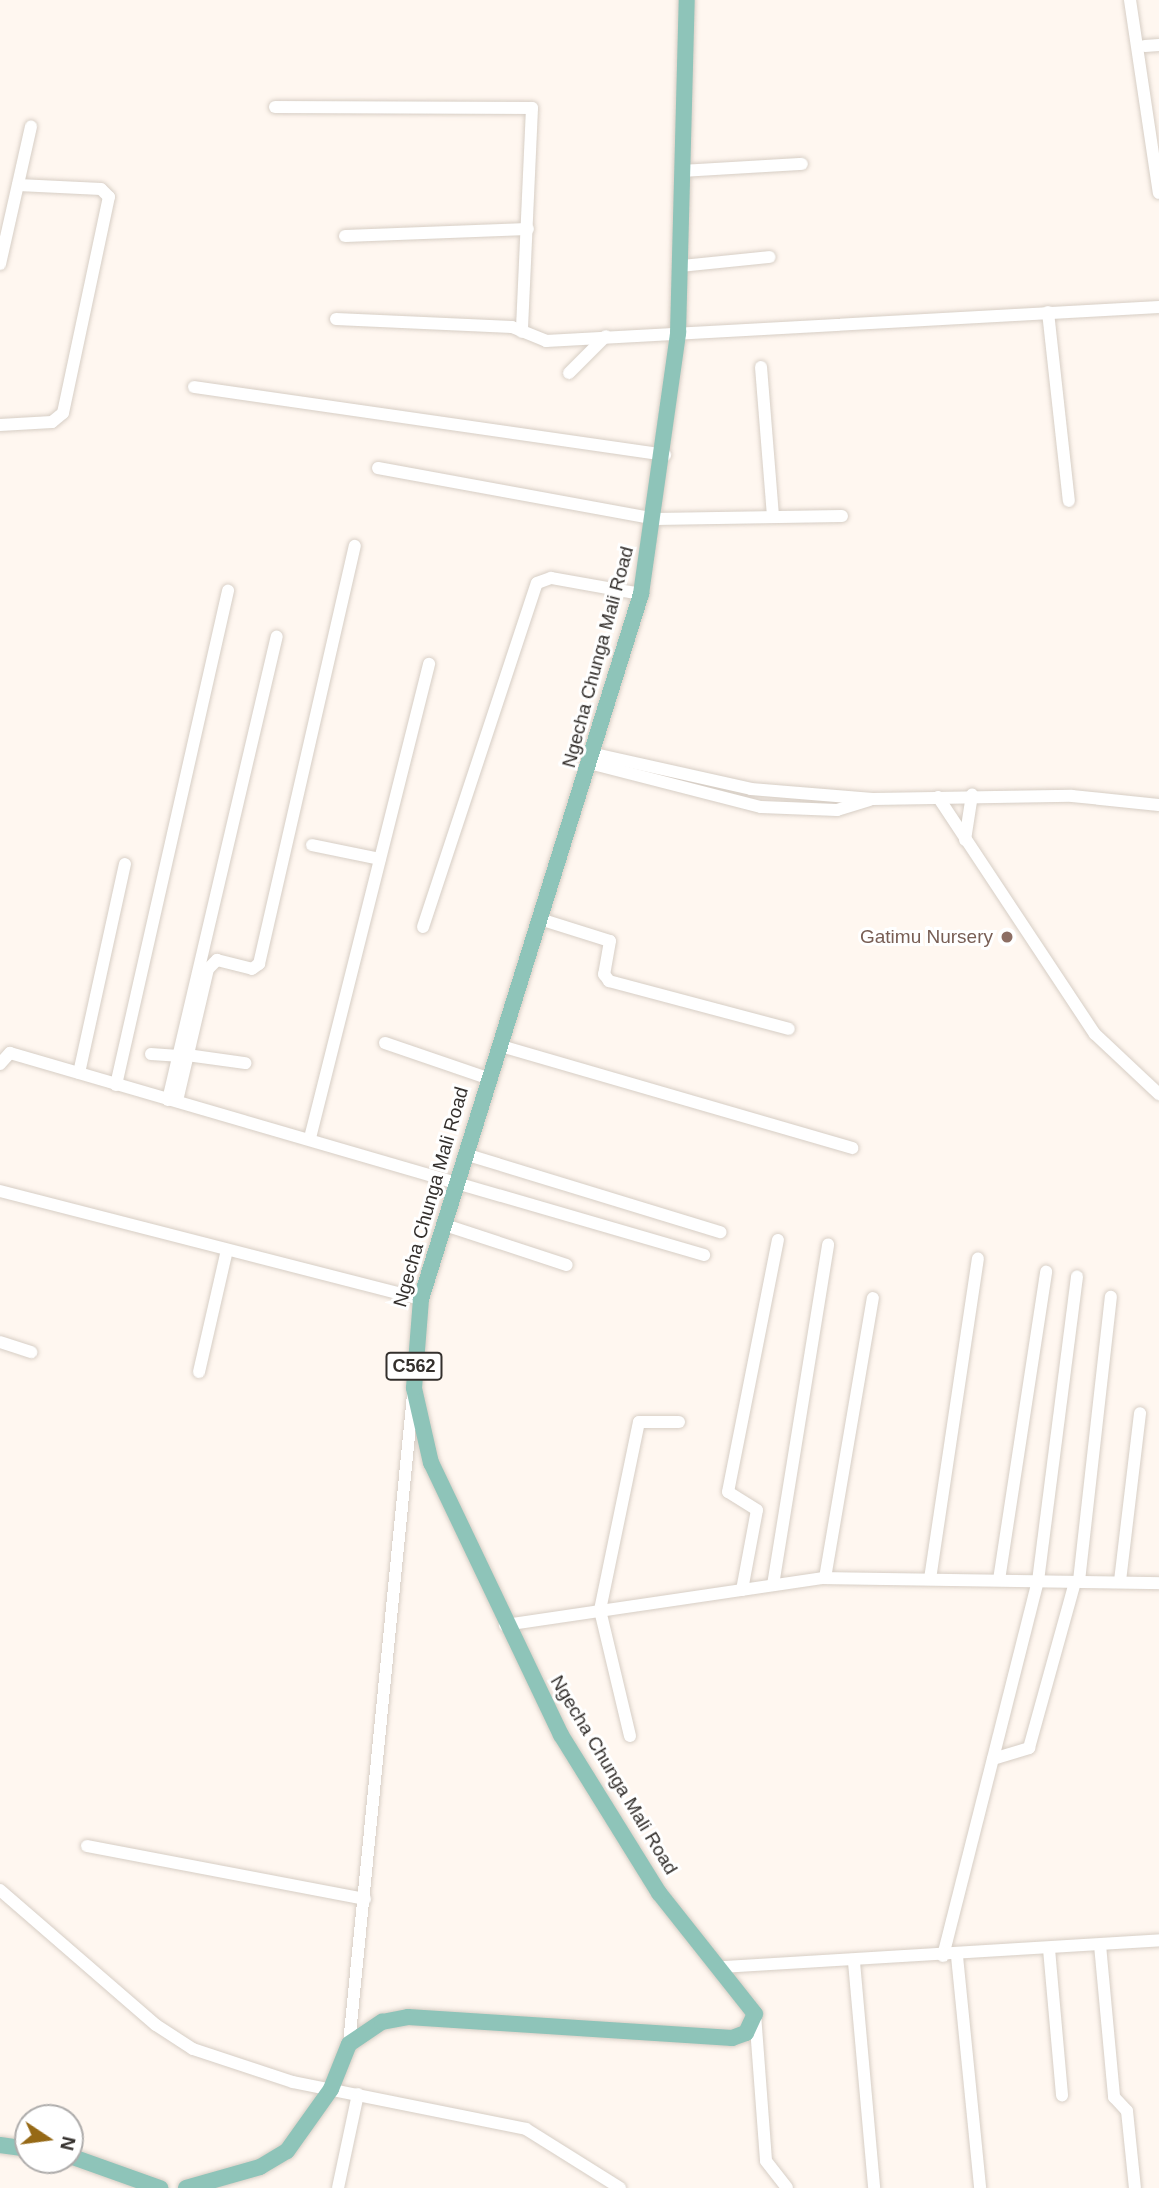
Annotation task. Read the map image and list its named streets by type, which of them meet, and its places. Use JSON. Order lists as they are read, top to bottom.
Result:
{
  "streets": {
    "main road": ["Ngecha Chunga Mali Road", "C562"]
  },
  "places": ["Gatimu Nursery"],
  "north": "right"
}
